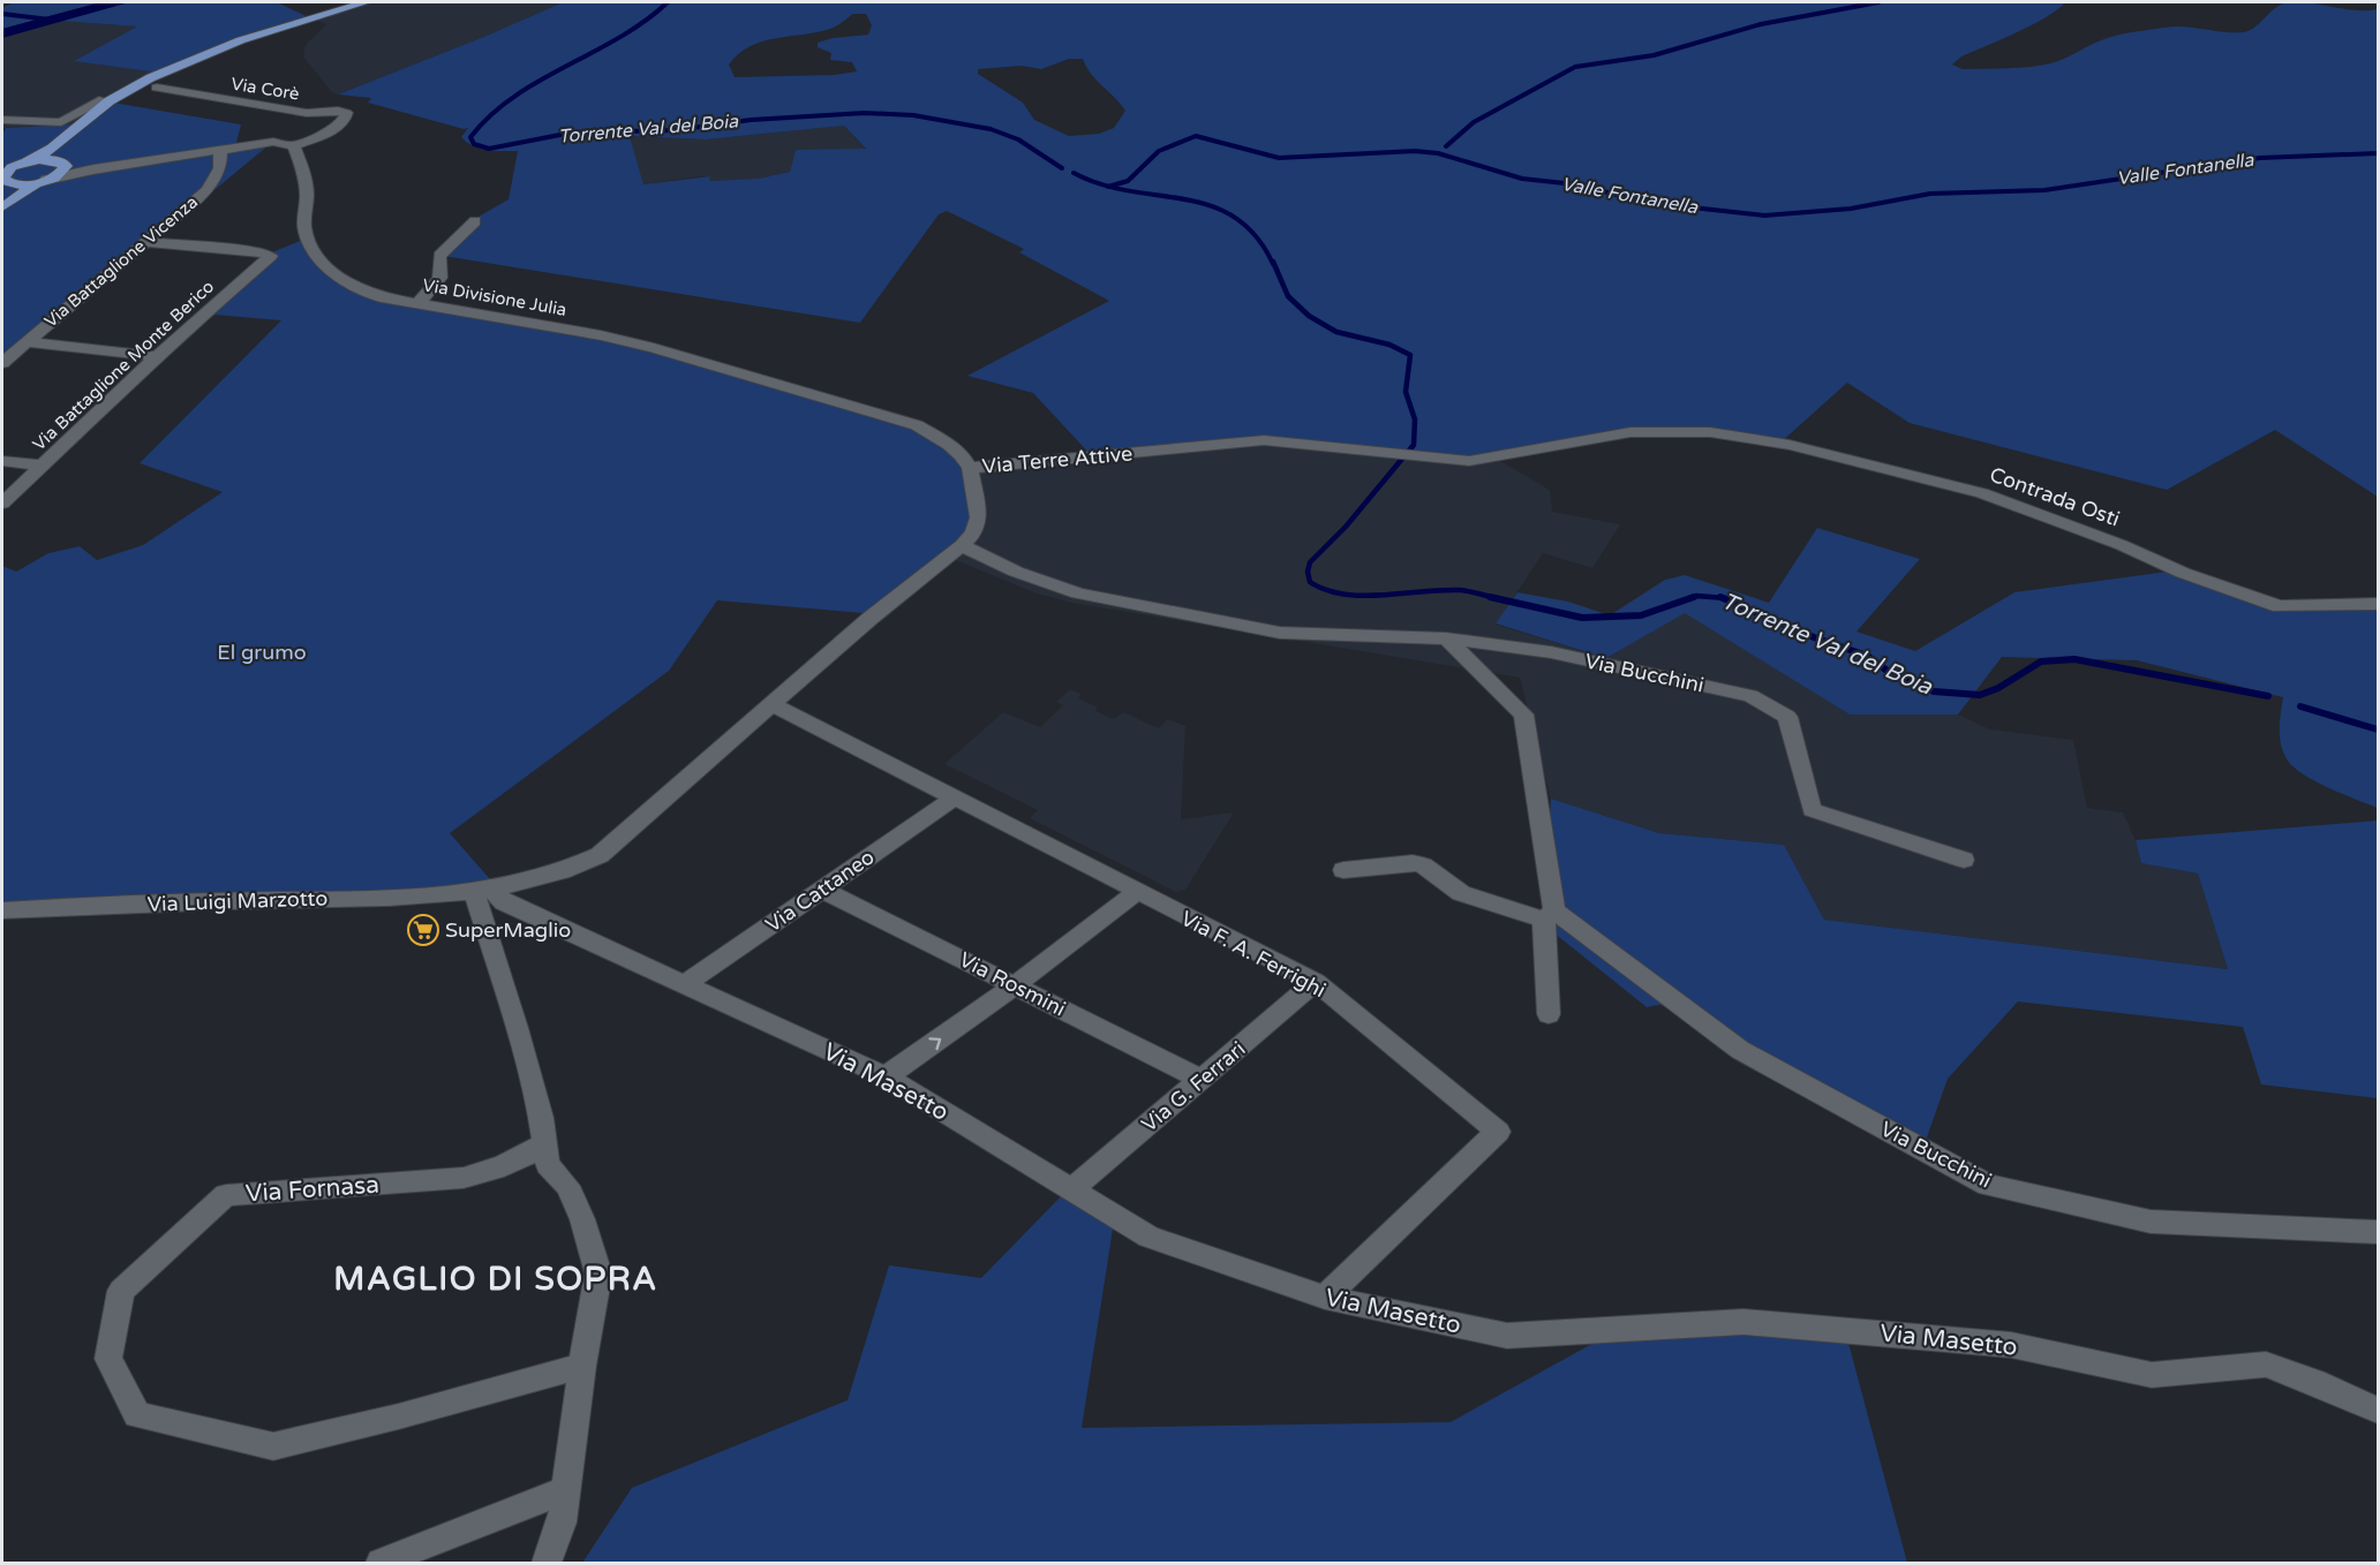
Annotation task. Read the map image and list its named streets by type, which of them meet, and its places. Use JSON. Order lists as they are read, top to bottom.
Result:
{
  "streets": {
    "street": [
      "Via Corè",
      "Via Battaglione Vicenza",
      "Via Divisione Julia",
      "Via Battaglione Monte Berico",
      "Via Terre Attive",
      "Contrada Osti",
      "Via Bucchini",
      "Via Cattaneo",
      "Via Luigi Marzotto",
      "Via F. A. Ferrighi",
      "Via Rosmini",
      "Via Masetto",
      "Via G. Ferrari",
      "Via Fornasa"
    ]
  },
  "crossings": [
    ["Via Corè", "Via Divisione Julia"],
    ["Via Battaglione Vicenza", "Via Battaglione Monte Berico"],
    ["Via Divisione Julia", "Via Terre Attive"],
    ["Via Terre Attive", "Contrada Osti"],
    ["Via Terre Attive", "Via Bucchini"],
    ["Via Terre Attive", "Via Luigi Marzotto"],
    ["Via Terre Attive", "Via F. A. Ferrighi"],
    ["Via Terre Attive", "Via Masetto"],
    ["Via Cattaneo", "Via F. A. Ferrighi"],
    ["Via Cattaneo", "Via Rosmini"],
    ["Via Cattaneo", "Via Masetto"],
    ["Via Luigi Marzotto", "Via Masetto"],
    ["Via F. A. Ferrighi", "Via Masetto"],
    ["Via F. A. Ferrighi", "Via G. Ferrari"],
    ["Via Rosmini", "Via G. Ferrari"],
    ["Via Masetto", "Via G. Ferrari"]
  ],
  "districts": ["MAGLIO DI SOPRA"],
  "water": ["Torrente Val del Boia", "Valle Fontanella"],
  "parks": ["El grumo"],
  "places": {
    "supermarket": ["SuperMaglio"]
  }
}
